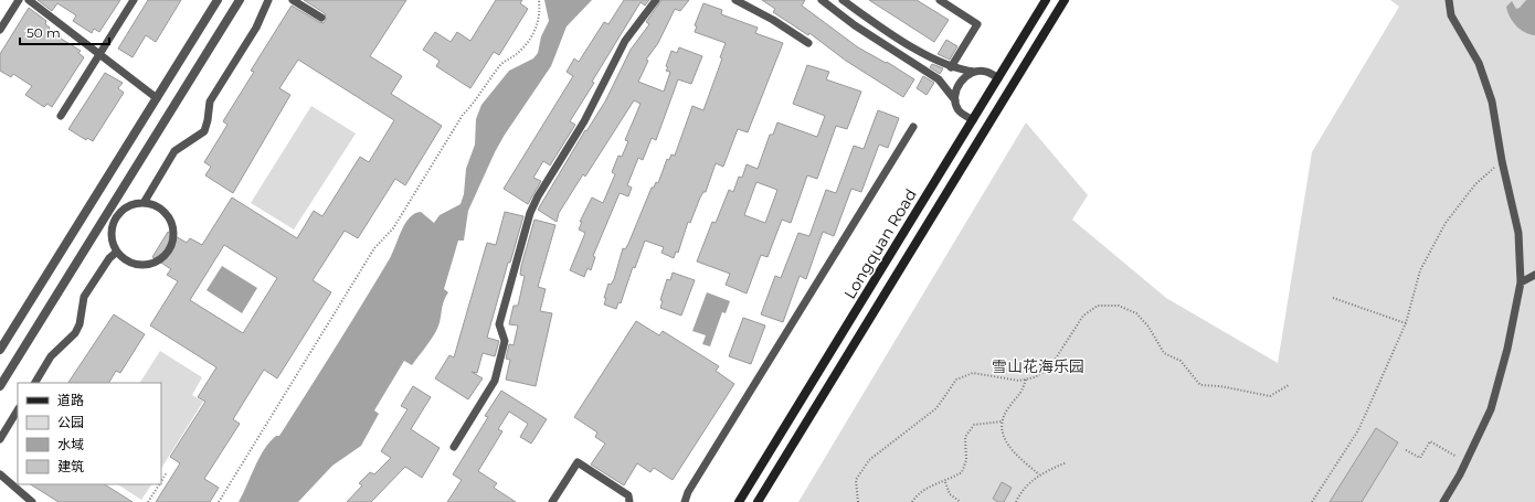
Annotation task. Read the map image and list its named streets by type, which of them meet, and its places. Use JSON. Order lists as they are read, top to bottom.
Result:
{
  "streets": {
    "main road": ["Longquan Road"]
  },
  "parks": ["雪山花海乐园"],
  "legend": [
    "道路",
    "公园",
    "水域",
    "建筑"
  ],
  "scale_bar": "50 m"
}
